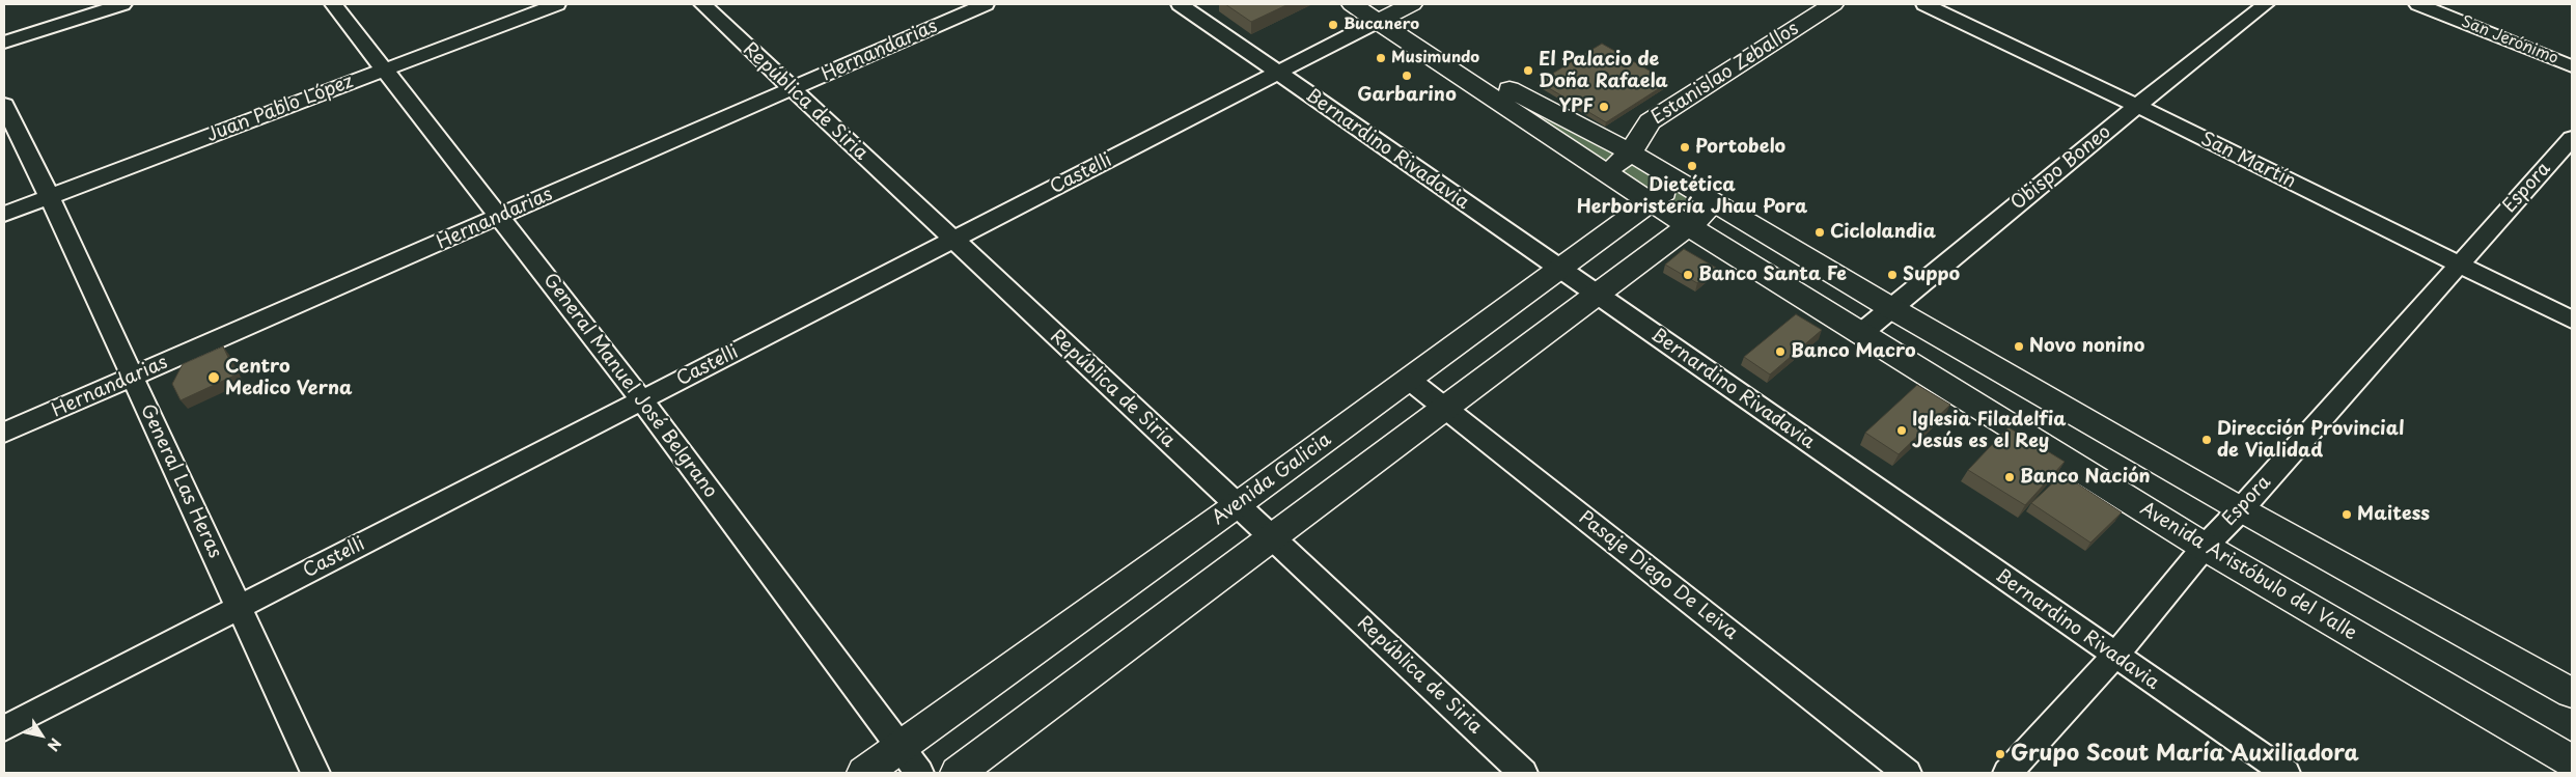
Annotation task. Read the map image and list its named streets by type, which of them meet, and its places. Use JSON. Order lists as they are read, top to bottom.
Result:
{
  "streets": {
    "main road": ["Estanislao Zeballos", "Avenida Galicia", "Avenida Aristóbulo del Valle"],
    "street": [
      "San Jerónimo",
      "Hernandarias",
      "República de Siria",
      "Juan Pablo López",
      "Bernardino Rivadavia",
      "San Martín",
      "Obispo Boneo",
      "Castelli",
      "Espora",
      "General Manuel José Belgrano",
      "General Las Heras",
      "Pasaje Diego De Leiva"
    ]
  },
  "crossings": [
    ["Hernandarias", "República de Siria"],
    ["Hernandarias", "General Manuel José Belgrano"],
    ["Hernandarias", "General Las Heras"],
    ["Estanislao Zeballos", "Avenida Aristóbulo del Valle"],
    ["República de Siria", "Castelli"],
    ["República de Siria", "Avenida Galicia"],
    ["Juan Pablo López", "General Manuel José Belgrano"],
    ["Juan Pablo López", "General Las Heras"],
    ["Bernardino Rivadavia", "Castelli"],
    ["Bernardino Rivadavia", "Espora"],
    ["Bernardino Rivadavia", "Avenida Galicia"],
    ["San Martín", "Obispo Boneo"],
    ["San Martín", "Espora"],
    ["Obispo Boneo", "Avenida Aristóbulo del Valle"],
    ["Castelli", "General Manuel José Belgrano"],
    ["Castelli", "General Las Heras"],
    ["Castelli", "Avenida Aristóbulo del Valle"],
    ["Espora", "Avenida Aristóbulo del Valle"],
    ["General Manuel José Belgrano", "Avenida Galicia"],
    ["Avenida Galicia", "Avenida Aristóbulo del Valle"],
    ["Avenida Galicia", "Pasaje Diego De Leiva"]
  ],
  "places": [
    "Bucanero",
    "Musimundo",
    "El Palacio de Doña Rafaela",
    "Garbarino",
    "YPF",
    "Portobelo",
    "Dietética Herboristería Jhau Pora",
    "Ciclolandia",
    "Banco Santa Fe",
    "Suppo",
    "Novo nonino",
    "Banco Macro",
    "Centro Medico Verna",
    "Iglesia Filadelfia Jesús es el Rey",
    "Dirección Provincial de Vialidad",
    "Banco Nación",
    "Maitess",
    "Grupo Scout María Auxiliadora"
  ],
  "north": "bottom right"
}
